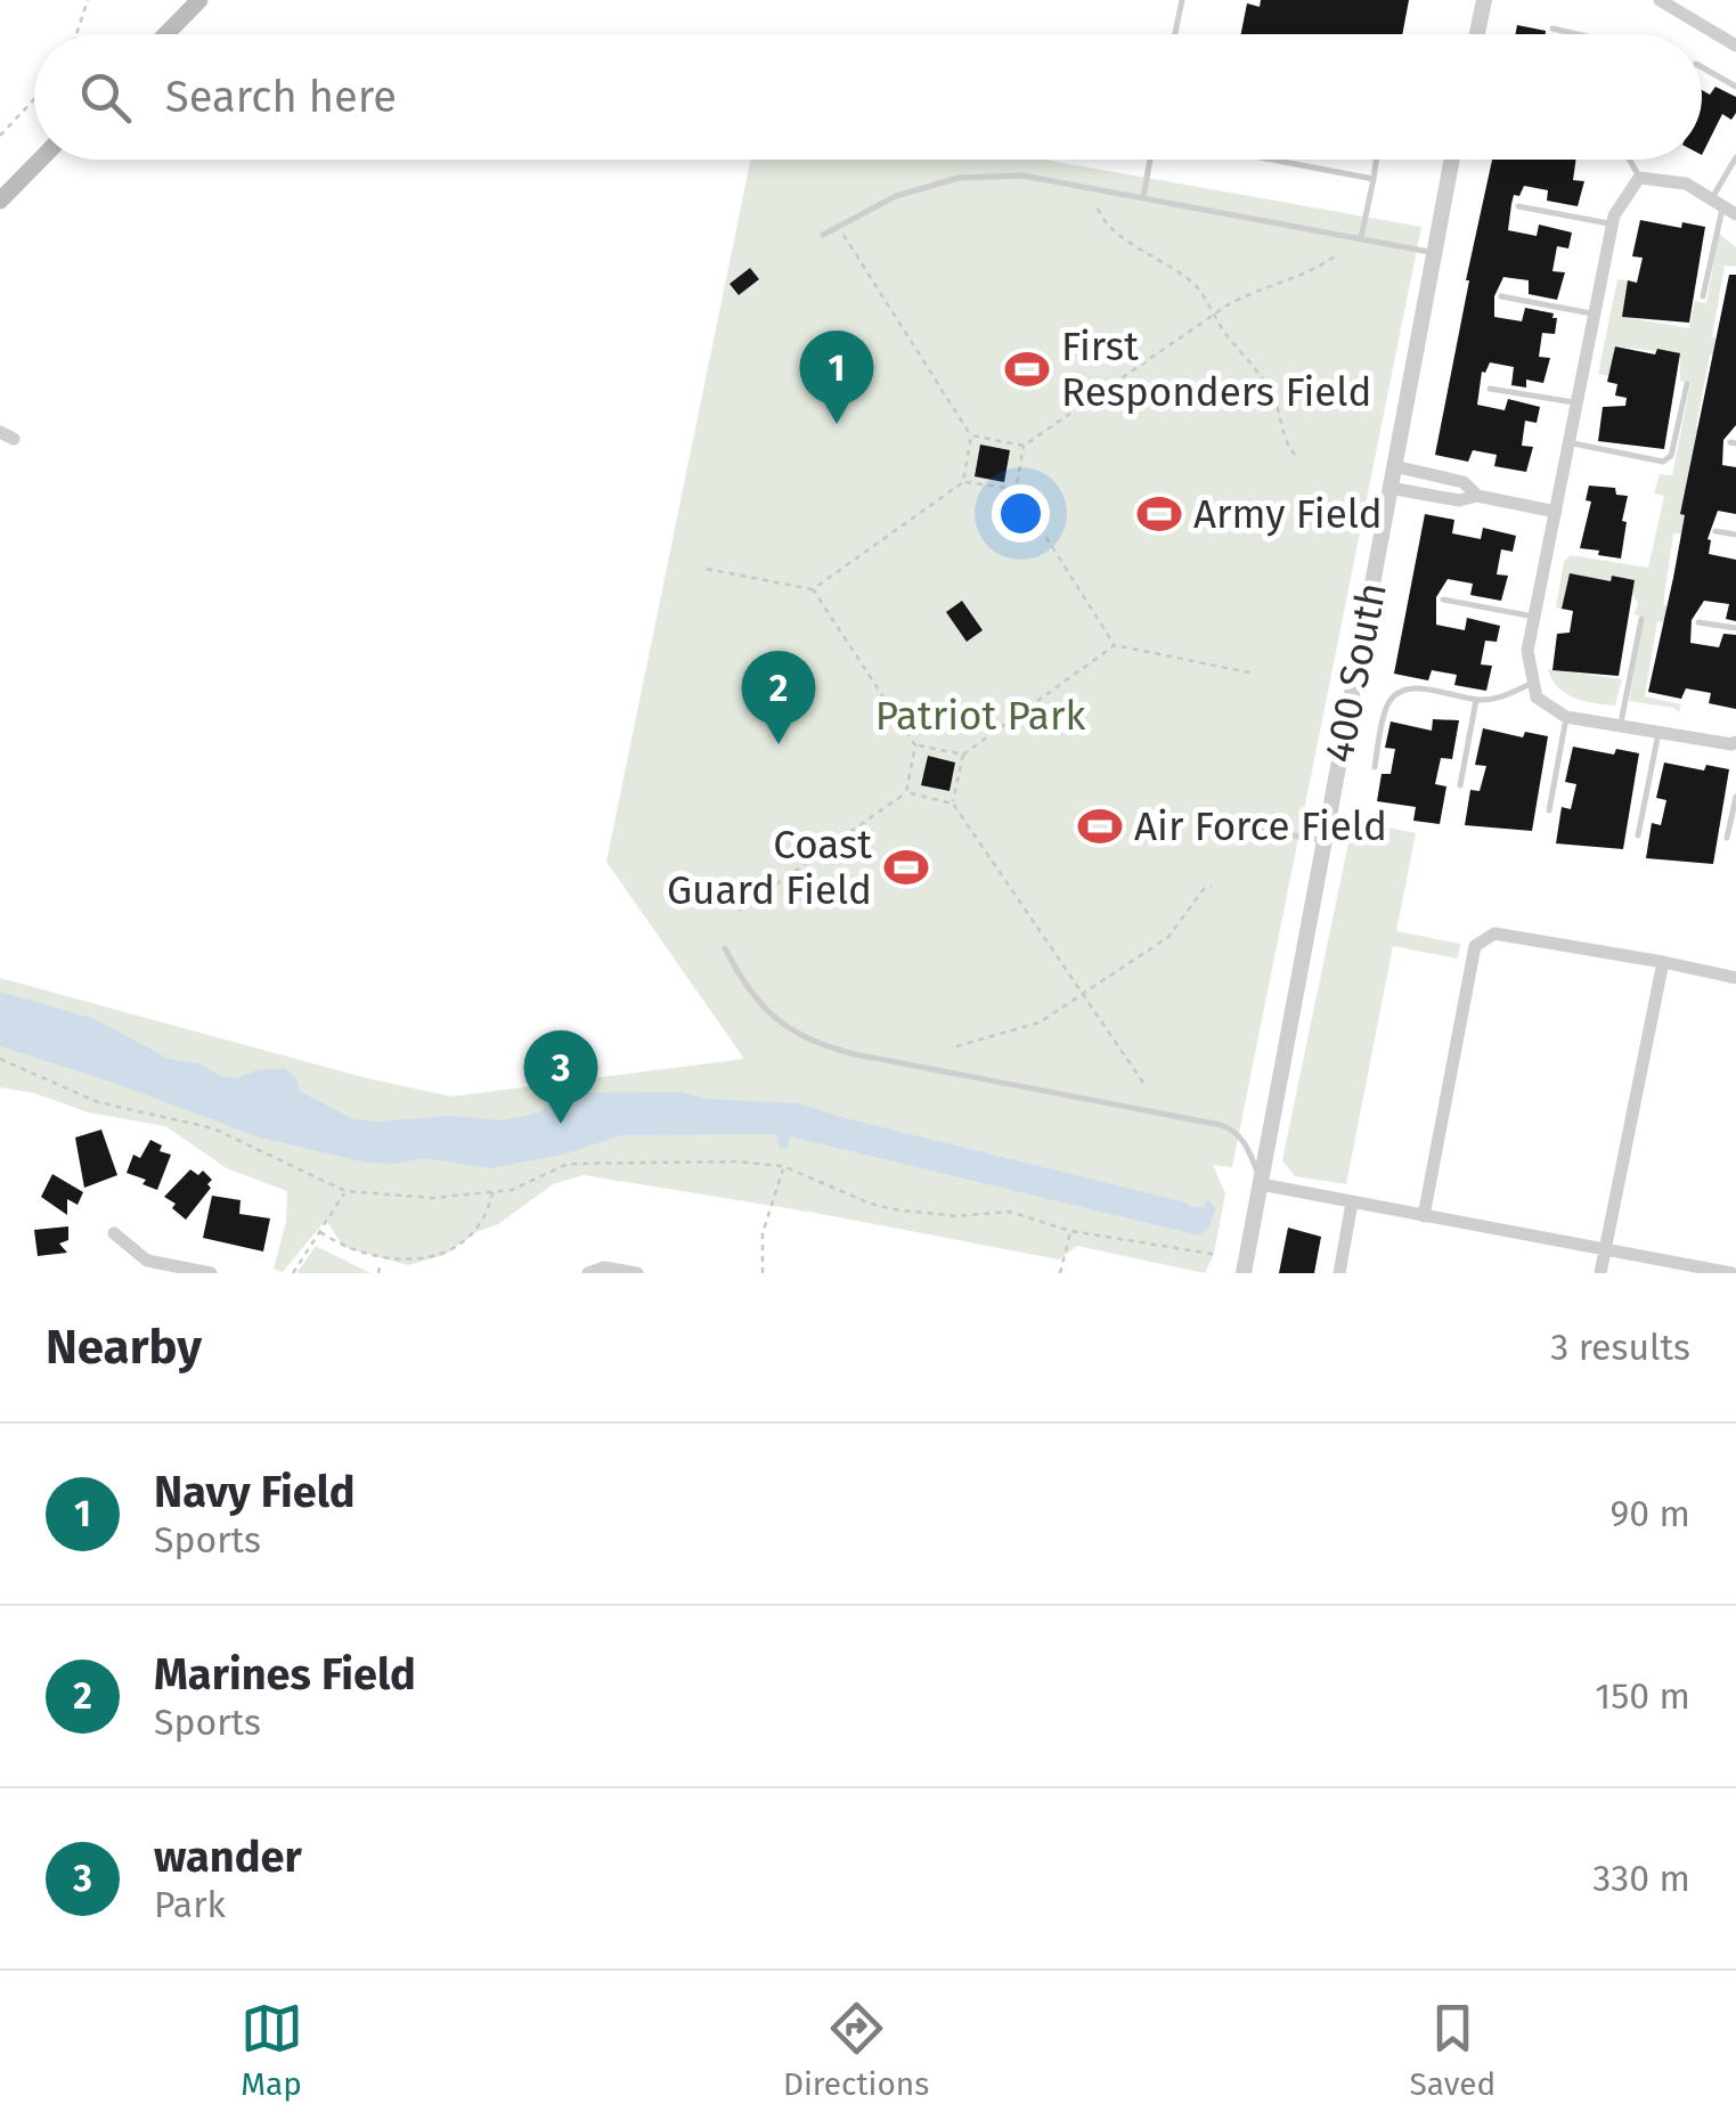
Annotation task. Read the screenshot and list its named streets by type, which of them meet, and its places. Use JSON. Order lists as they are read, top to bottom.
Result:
{
  "streets": {
    "street": ["400 South"]
  },
  "parks": ["Patriot Park"],
  "places": {
    "sports": [
      "First Responders Field",
      "Army Field",
      "Air Force Field",
      "Coast Guard Field"
    ]
  },
  "page": {
    "search": "Search here",
    "pins": ["1", "2", "3"],
    "heading": ["Nearby", "3 results"],
    "list": [
      {
        "mark": "1",
        "name": "Navy Field",
        "note": "Sports",
        "value": "90 m"
      },
      {
        "mark": "2",
        "name": "Marines Field",
        "note": "Sports",
        "value": "150 m"
      },
      {
        "mark": "3",
        "name": "wander",
        "note": "Park",
        "value": "330 m"
      }
    ],
    "nav": ["Map", "Directions", "Saved"]
  }
}
